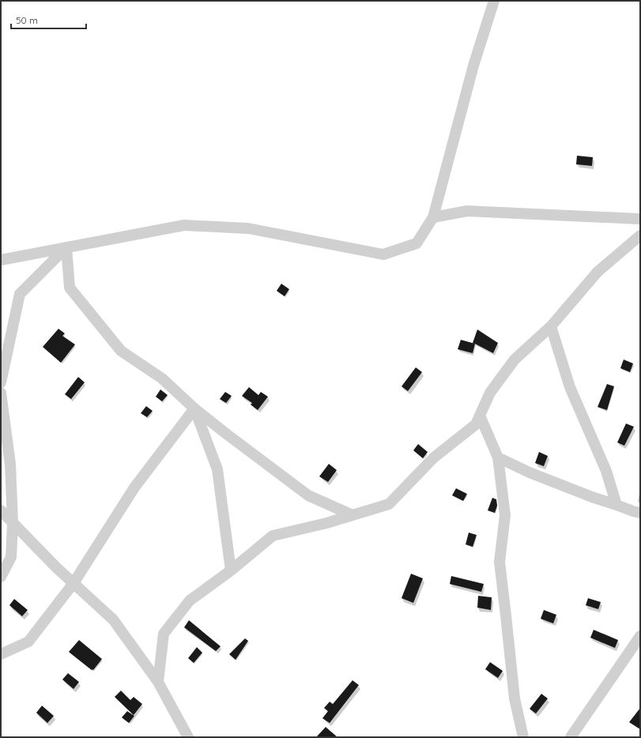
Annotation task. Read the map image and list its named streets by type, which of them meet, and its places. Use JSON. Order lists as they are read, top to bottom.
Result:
{
  "scale_bar": "50 m"
}
